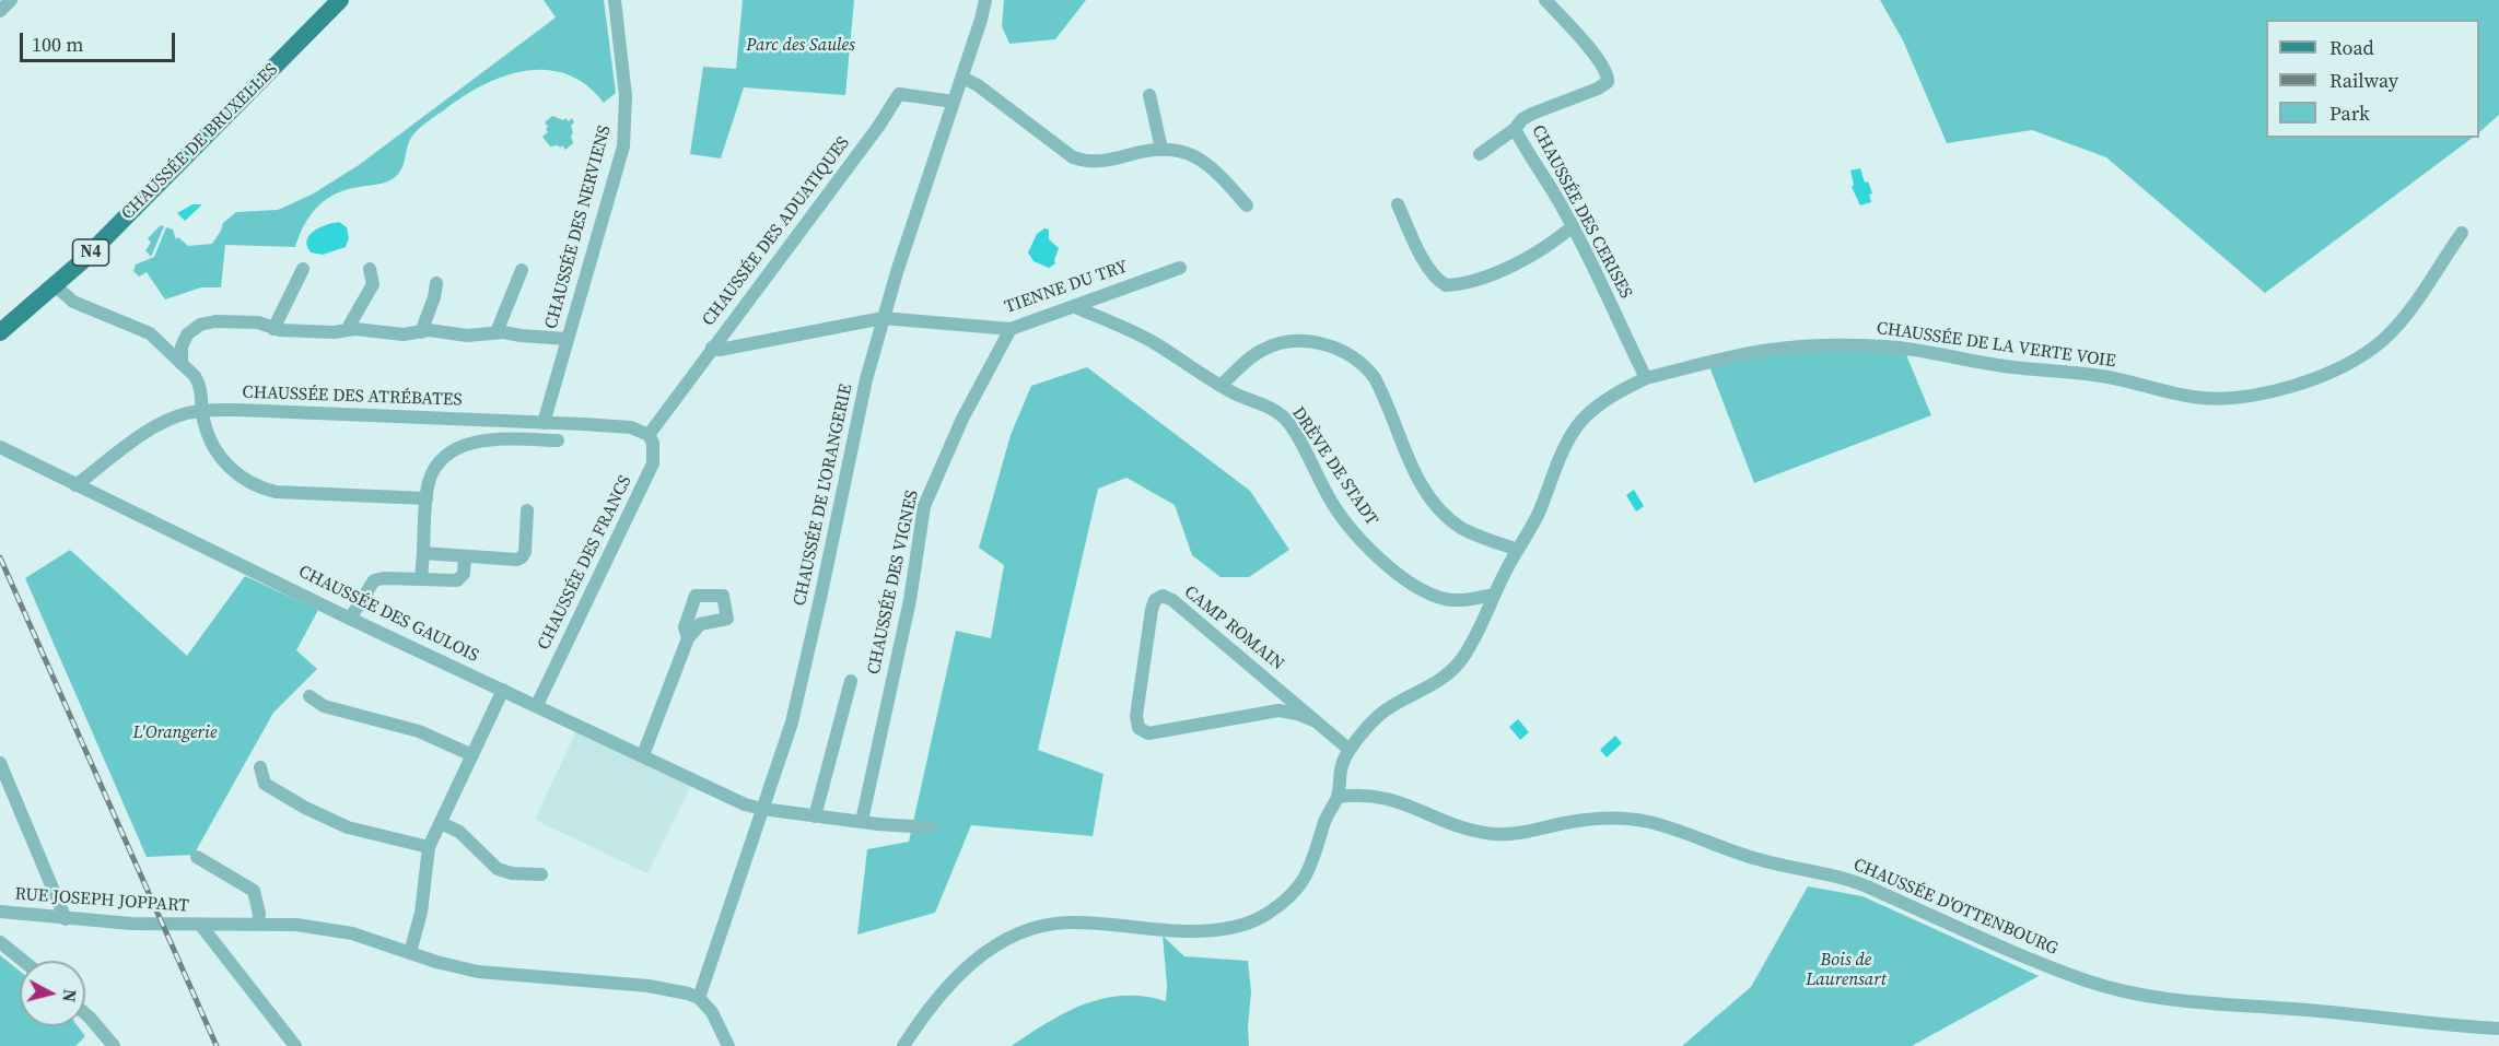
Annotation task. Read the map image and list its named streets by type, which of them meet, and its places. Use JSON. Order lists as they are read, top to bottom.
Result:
{
  "streets": {
    "main road": ["CHAUSSÉE DE BRUXELLES", "N4"],
    "street": [
      "CHAUSSÉE DES CERISES",
      "CHAUSSÉE DES NERVIENS",
      "CHAUSSÉE DES ADUATIQUES",
      "TIENNE DU TRY",
      "CHAUSSÉE DE LA VERTE VOIE",
      "CHAUSSÉE DES ATRÉBATES",
      "DRÈVE DE STADT",
      "CHAUSSÉE DE L'ORANGERIE",
      "CHAUSSÉE DES FRANCS",
      "CHAUSSÉE DES VIGNES",
      "CHAUSSÉE DES GAULOIS",
      "CAMP ROMAIN",
      "RUE JOSEPH JOPPART",
      "CHAUSSÉE D'OTTENBOURG"
    ]
  },
  "crossings": [
    ["CHAUSSÉE DES CERISES", "CHAUSSÉE DE LA VERTE VOIE"],
    ["CHAUSSÉE DES NERVIENS", "CHAUSSÉE DES ATRÉBATES"],
    ["CHAUSSÉE DES ADUATIQUES", "TIENNE DU TRY"],
    ["CHAUSSÉE DES ADUATIQUES", "CHAUSSÉE DES ATRÉBATES"],
    ["CHAUSSÉE DES ADUATIQUES", "CHAUSSÉE DE L'ORANGERIE"],
    ["CHAUSSÉE DES ADUATIQUES", "CHAUSSÉE DES FRANCS"],
    ["TIENNE DU TRY", "DRÈVE DE STADT"],
    ["TIENNE DU TRY", "CHAUSSÉE DE L'ORANGERIE"],
    ["TIENNE DU TRY", "CHAUSSÉE DES VIGNES"],
    ["CHAUSSÉE DE LA VERTE VOIE", "DRÈVE DE STADT"],
    ["CHAUSSÉE DE LA VERTE VOIE", "CAMP ROMAIN"],
    ["CHAUSSÉE DE LA VERTE VOIE", "CHAUSSÉE D'OTTENBOURG"],
    ["CHAUSSÉE DES ATRÉBATES", "CHAUSSÉE DES FRANCS"],
    ["CHAUSSÉE DES ATRÉBATES", "CHAUSSÉE DES GAULOIS"],
    ["CHAUSSÉE DE L'ORANGERIE", "CHAUSSÉE DES GAULOIS"],
    ["CHAUSSÉE DES FRANCS", "CHAUSSÉE DES GAULOIS"],
    ["CHAUSSÉE DES VIGNES", "CHAUSSÉE DES GAULOIS"]
  ],
  "parks": ["Parc des Saules", "L'Orangerie", "Bois de Laurensart"],
  "legend": ["Road", "Railway", "Park"],
  "scale_bar": "100 m",
  "north": "right"
}
